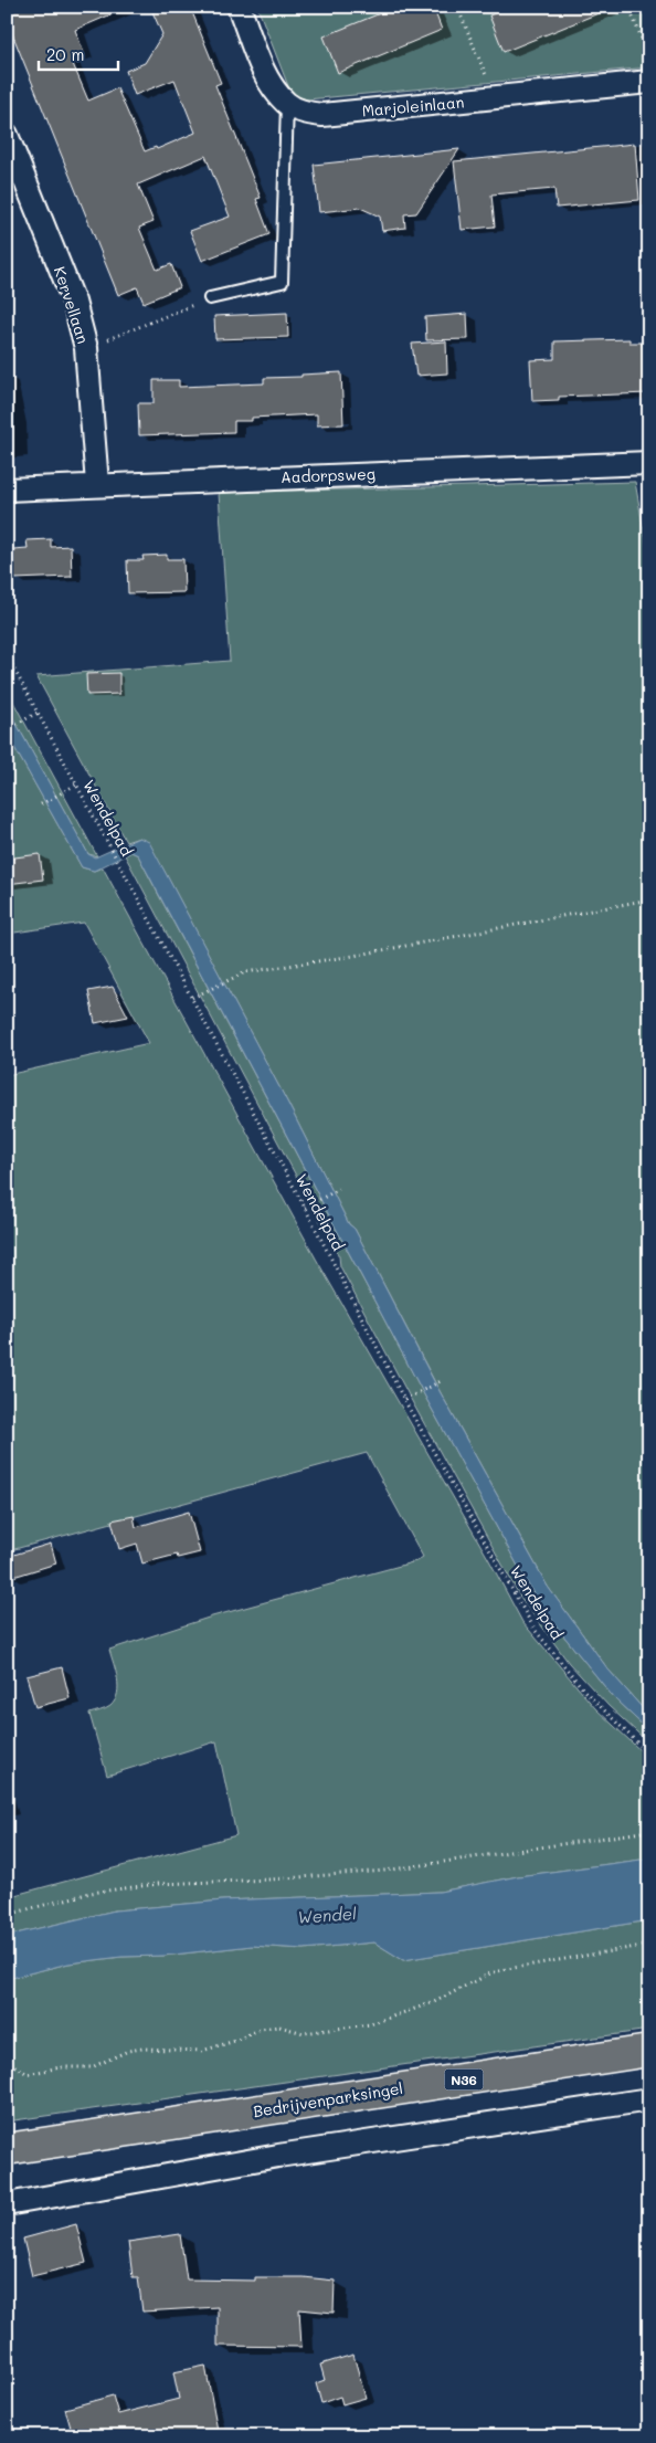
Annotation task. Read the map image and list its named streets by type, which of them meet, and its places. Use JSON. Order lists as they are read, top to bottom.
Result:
{
  "streets": {
    "highway": ["N36", "Bedrijvenparksingel"],
    "street": ["Marjoleinlaan", "Kervellaan", "Aadorpsweg"],
    "path": ["Wendelpad"]
  },
  "crossings": [
    ["Kervellaan", "Aadorpsweg"]
  ],
  "water": ["Wendel"],
  "scale_bar": "20 m"
}
